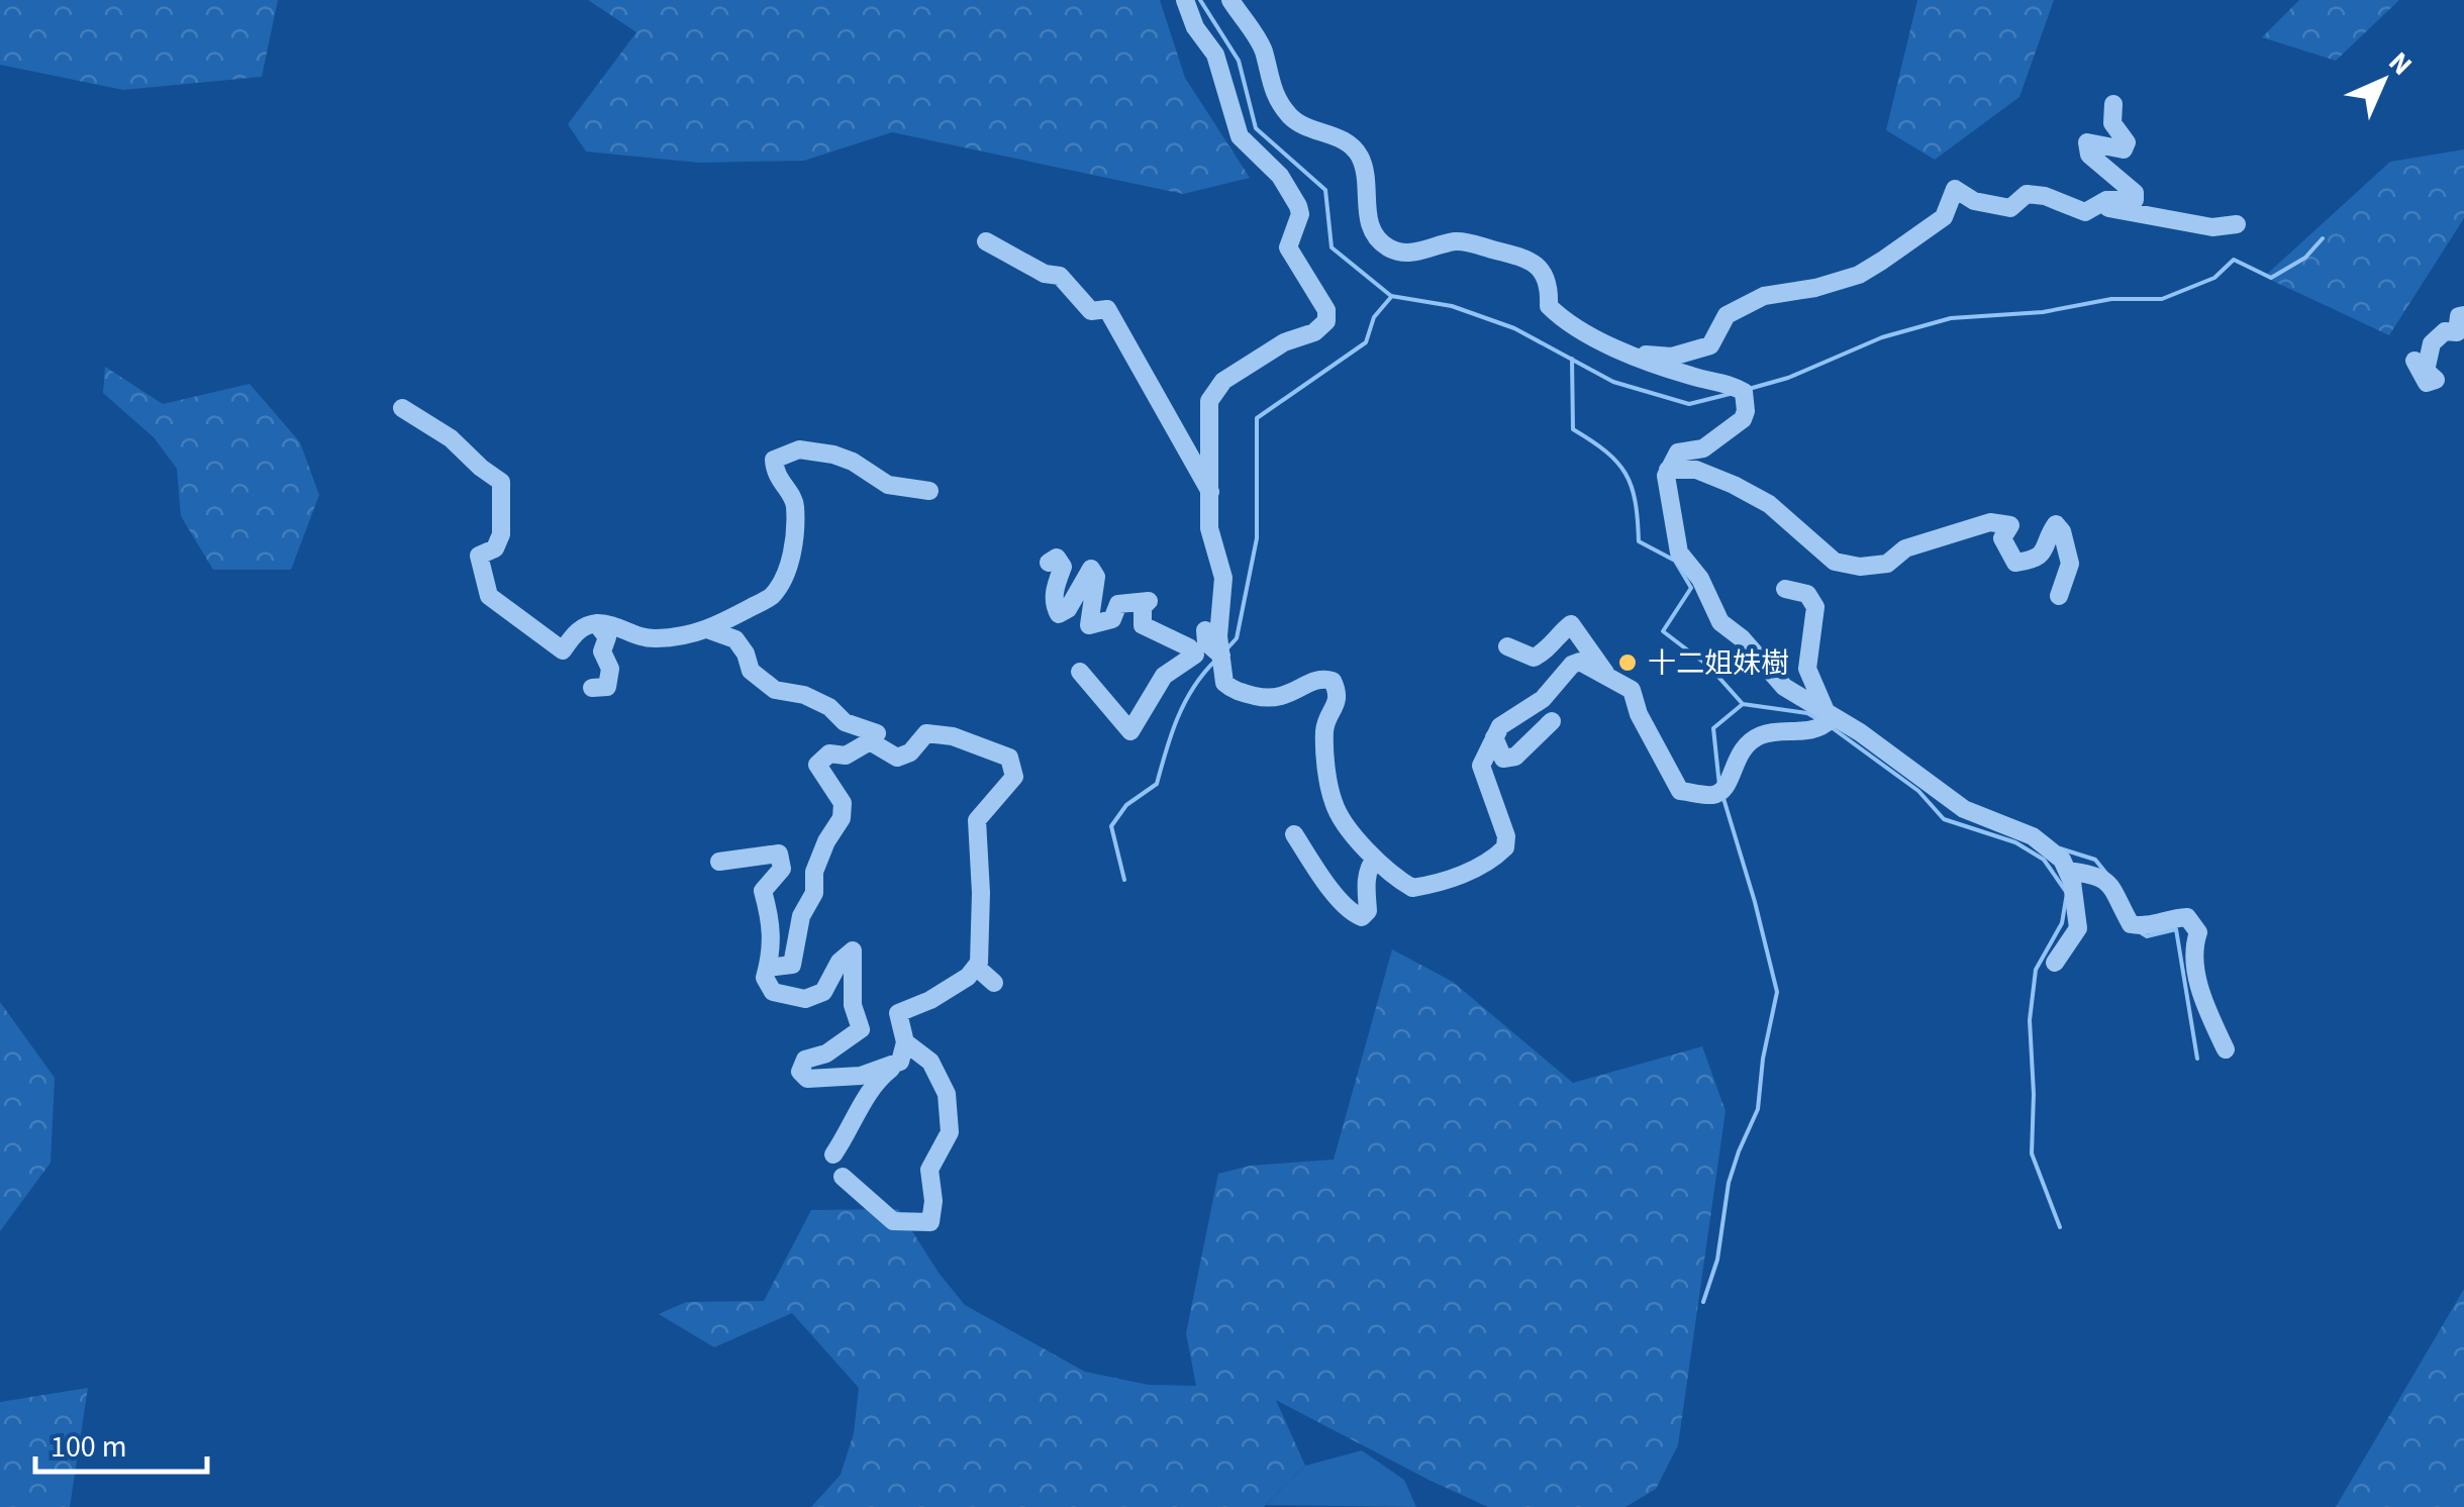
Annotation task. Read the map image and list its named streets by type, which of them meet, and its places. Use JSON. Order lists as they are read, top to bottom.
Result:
{
  "places": ["十二姐妹樹"],
  "scale_bar": "100 m",
  "north": "top right"
}
